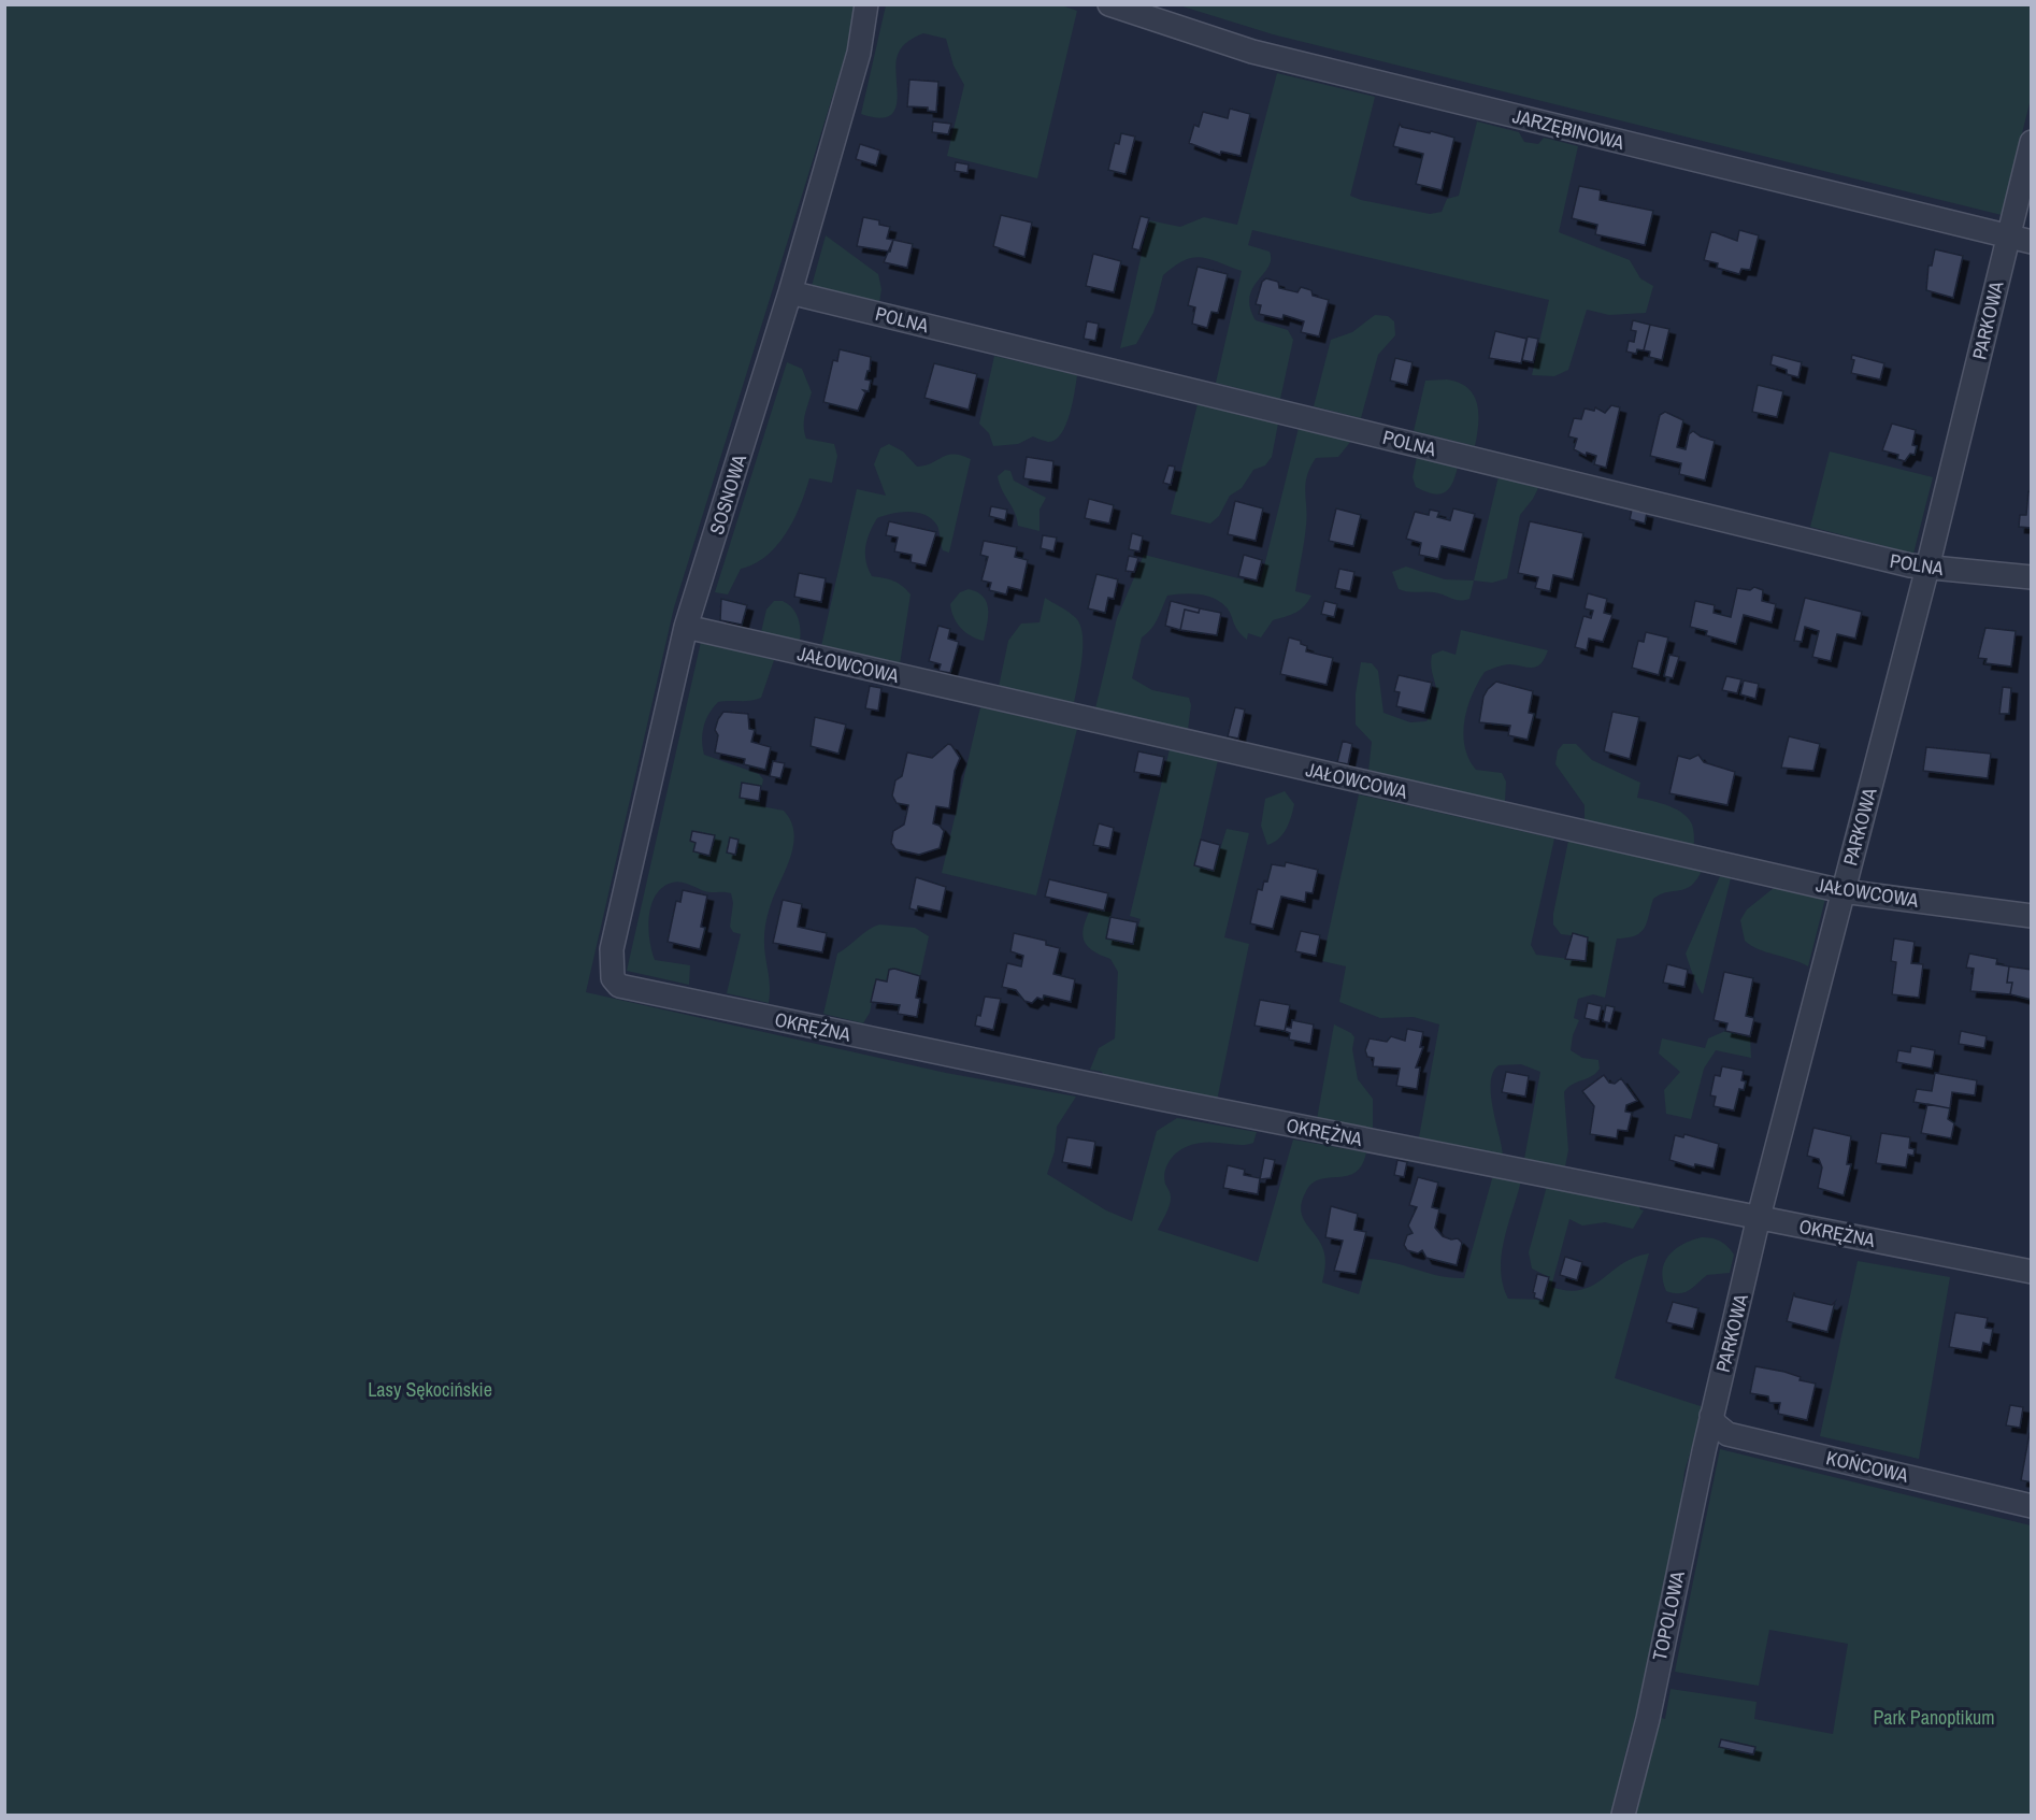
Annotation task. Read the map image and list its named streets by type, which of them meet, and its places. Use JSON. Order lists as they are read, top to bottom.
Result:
{
  "streets": {
    "street": [
      "JARZĘBINOWA",
      "POLNA",
      "PARKOWA",
      "SOSNOWA",
      "JAŁOWCOWA",
      "OKRĘŻNA",
      "KOŃCOWA",
      "TOPOLOWA"
    ]
  },
  "crossings": [
    ["JARZĘBINOWA", "PARKOWA"],
    ["POLNA", "PARKOWA"],
    ["POLNA", "SOSNOWA"],
    ["PARKOWA", "JAŁOWCOWA"],
    ["PARKOWA", "OKRĘŻNA"],
    ["PARKOWA", "KOŃCOWA"],
    ["PARKOWA", "TOPOLOWA"],
    ["SOSNOWA", "JAŁOWCOWA"],
    ["SOSNOWA", "OKRĘŻNA"],
    ["KOŃCOWA", "TOPOLOWA"]
  ],
  "parks": ["Lasy Sękocińskie", "Park Panoptikum"]
}
